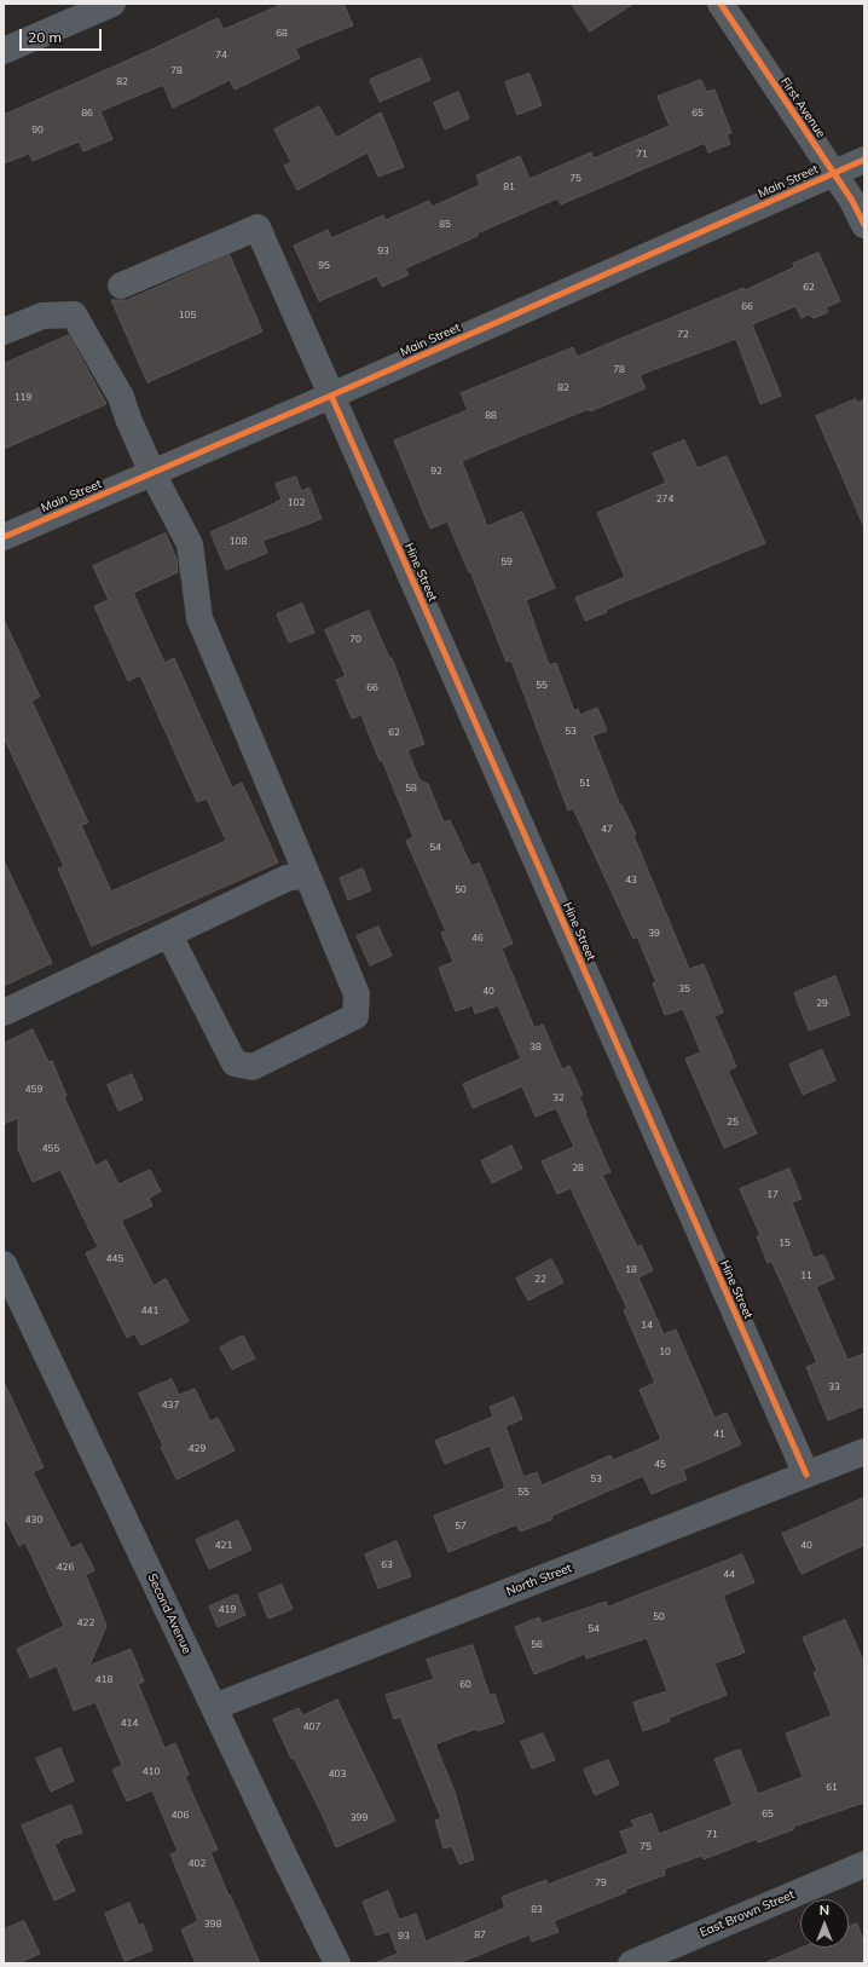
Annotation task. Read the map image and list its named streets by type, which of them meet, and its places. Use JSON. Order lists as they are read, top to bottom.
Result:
{
  "streets": {
    "street": [
      "First Avenue",
      "Main Street",
      "Hine Street",
      "North Street",
      "Second Avenue",
      "East Brown Street"
    ]
  },
  "crossings": [
    ["First Avenue", "Main Street"],
    ["Main Street", "Hine Street"],
    ["Hine Street", "North Street"],
    ["North Street", "Second Avenue"]
  ],
  "house_numbers": [
    "68",
    "74",
    "78",
    "82",
    "86",
    "65",
    "90",
    "71",
    "75",
    "81",
    "85",
    "93",
    "95",
    "62",
    "66",
    "105",
    "72",
    "78",
    "82",
    "119",
    "88",
    "92",
    "274",
    "102",
    "108",
    "59",
    "70",
    "55",
    "66",
    "53",
    "62",
    "51",
    "58",
    "47",
    "54",
    "43",
    "50",
    "39",
    "46",
    "35",
    "40",
    "29",
    "38",
    "459",
    "32",
    "25",
    "455",
    "28",
    "17",
    "15",
    "445",
    "18",
    "11",
    "22",
    "441",
    "14",
    "10",
    "33",
    "437",
    "41",
    "429",
    "45",
    "53",
    "55",
    "430",
    "57",
    "421",
    "40",
    "63",
    "426",
    "44",
    "419",
    "50",
    "422",
    "54",
    "56",
    "418",
    "60",
    "414",
    "407",
    "410",
    "403",
    "61",
    "65",
    "406",
    "399",
    "71",
    "75",
    "402",
    "79",
    "83",
    "398",
    "87",
    "93"
  ],
  "scale_bar": "20 m",
  "north": "top"
}
